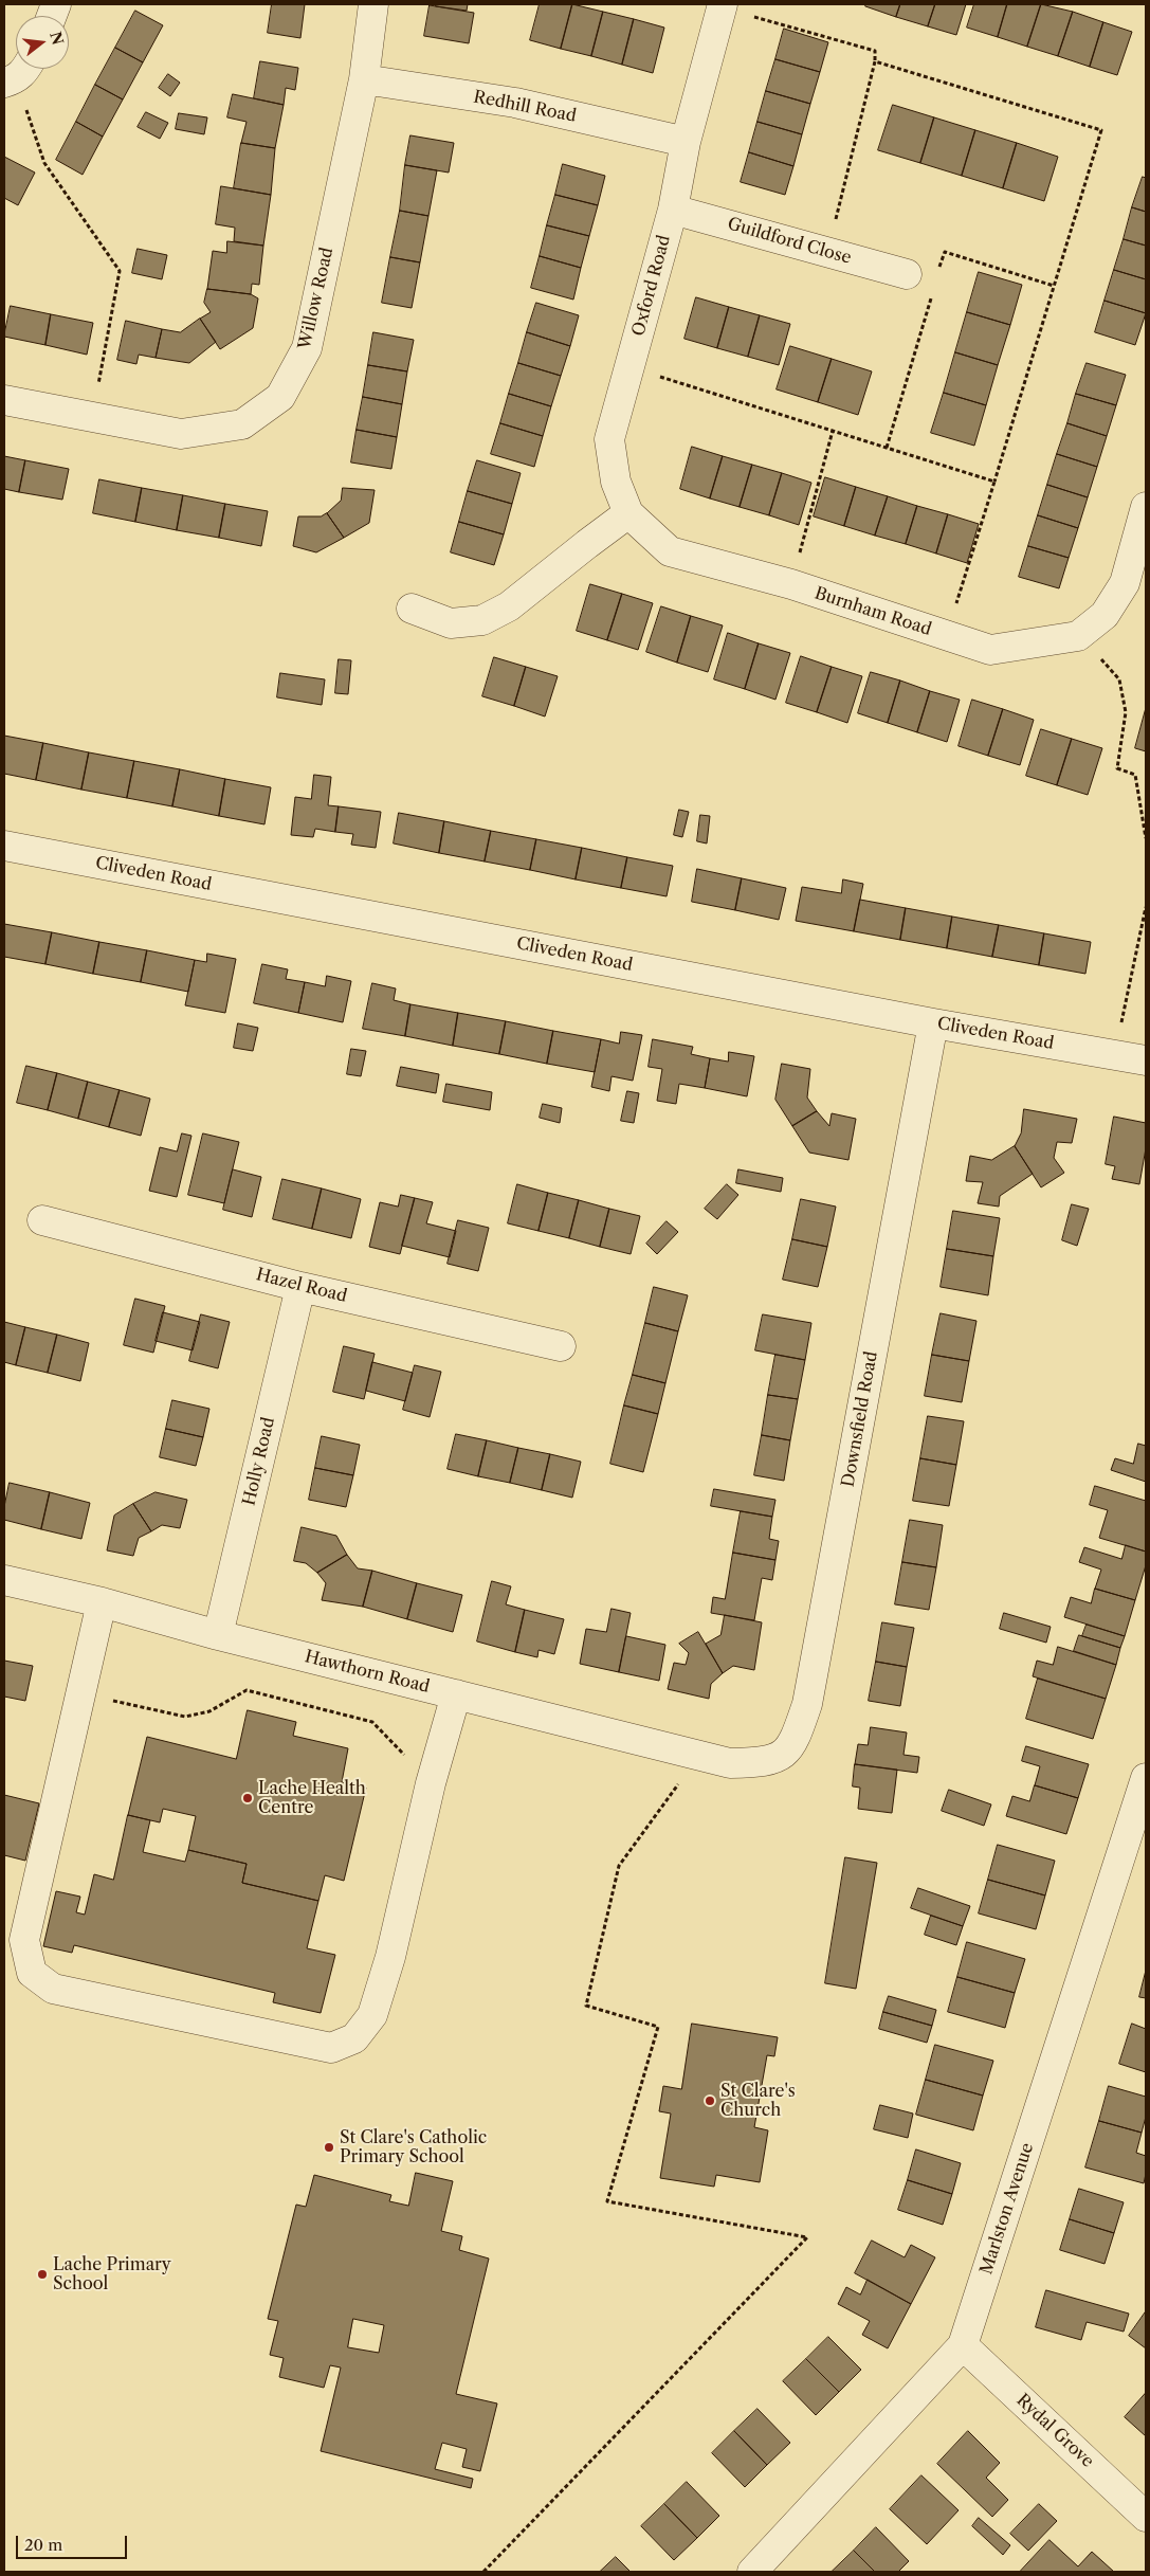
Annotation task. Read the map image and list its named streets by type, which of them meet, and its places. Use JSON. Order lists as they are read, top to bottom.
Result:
{
  "streets": {
    "street": [
      "Redhill Road",
      "Guildford Close",
      "Oxford Road",
      "Willow Road",
      "Burnham Road",
      "Cliveden Road",
      "Hazel Road",
      "Downsfield Road",
      "Holly Road",
      "Hawthorn Road",
      "Marlston Avenue",
      "Rydal Grove"
    ]
  },
  "crossings": [
    ["Redhill Road", "Oxford Road"],
    ["Redhill Road", "Willow Road"],
    ["Guildford Close", "Oxford Road"],
    ["Oxford Road", "Burnham Road"],
    ["Cliveden Road", "Downsfield Road"],
    ["Hazel Road", "Holly Road"],
    ["Downsfield Road", "Hawthorn Road"],
    ["Holly Road", "Hawthorn Road"],
    ["Marlston Avenue", "Rydal Grove"]
  ],
  "places": [
    "Lache Health Centre",
    "St Clare's Church",
    "St Clare's Catholic Primary School",
    "Lache Primary School"
  ],
  "scale_bar": "20 m",
  "north": "right"
}
